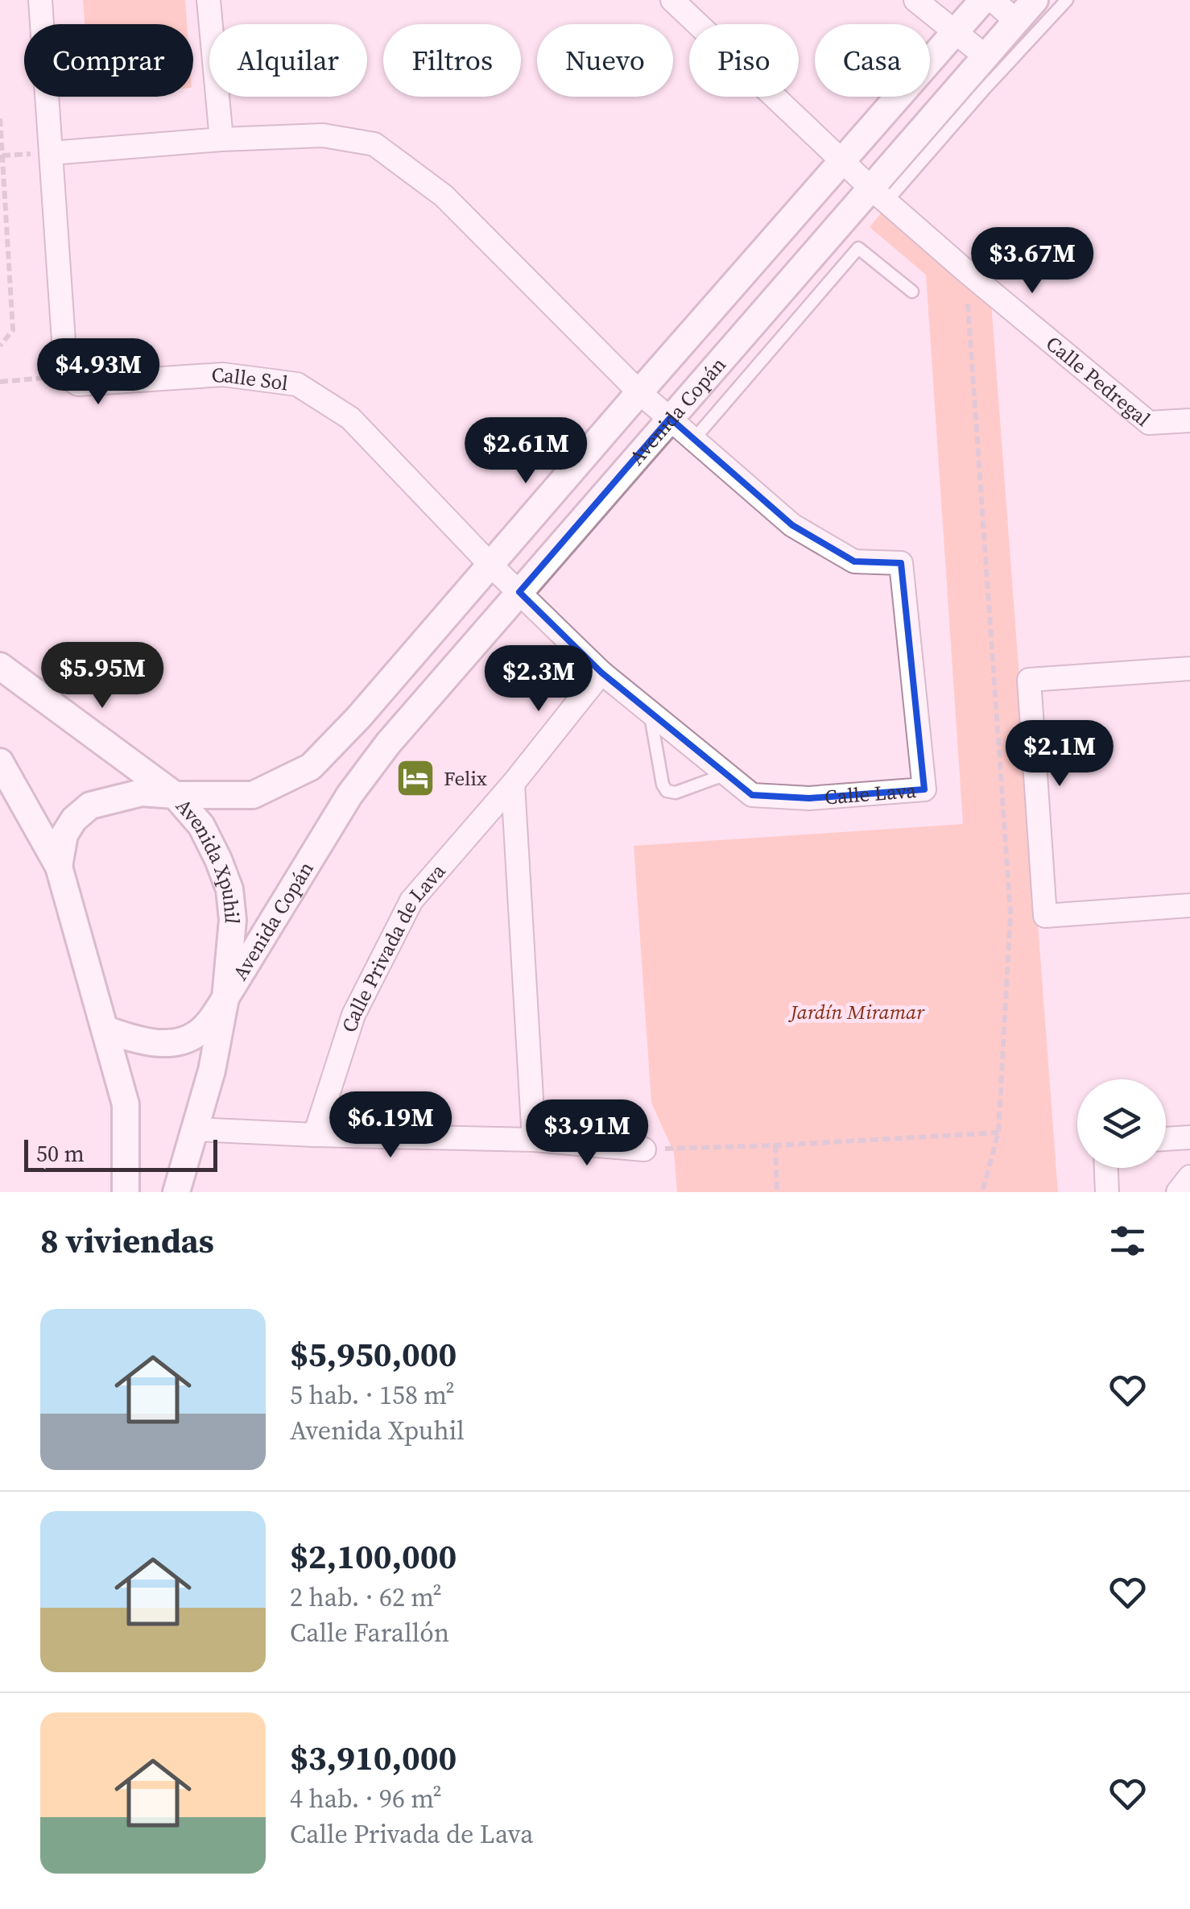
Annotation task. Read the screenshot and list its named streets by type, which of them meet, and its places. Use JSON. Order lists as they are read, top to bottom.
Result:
{
  "streets": {
    "street": [
      "Calle Pedregal",
      "Calle Sol",
      "Avenida Copán",
      "Calle Lava",
      "Avenida Xpuhil",
      "Calle Privada de Lava"
    ]
  },
  "crossings": [
    ["Calle Pedregal", "Avenida Copán"],
    ["Calle Sol", "Avenida Copán"],
    ["Calle Sol", "Calle Lava"],
    ["Avenida Copán", "Calle Lava"],
    ["Avenida Copán", "Avenida Xpuhil"],
    ["Calle Lava", "Calle Privada de Lava"]
  ],
  "parks": ["Jardín Miramar"],
  "places": {
    "hotel": ["Felix"]
  },
  "scale_bar": "50 m",
  "page": {
    "chip": [
      "Comprar",
      "Alquilar",
      "Filtros",
      "Nuevo",
      "Piso",
      "Casa"
    ],
    "price": [
      "$3.67M",
      "$4.93M",
      "$2.61M",
      "$5.95M",
      "$2.3M",
      "$2.1M",
      "$6.19M",
      "$3.91M"
    ],
    "scale": "50 m",
    "heading": "8 viviendas",
    "list": [
      {
        "name": "$5,950,000",
        "note": "5 hab. · 158 m² · Avenida Xpuhil"
      },
      {
        "name": "$2,100,000",
        "note": "2 hab. · 62 m² · Calle Farallón"
      },
      {
        "name": "$3,910,000",
        "note": "4 hab. · 96 m² · Calle Privada de Lava"
      }
    ]
  }
}
